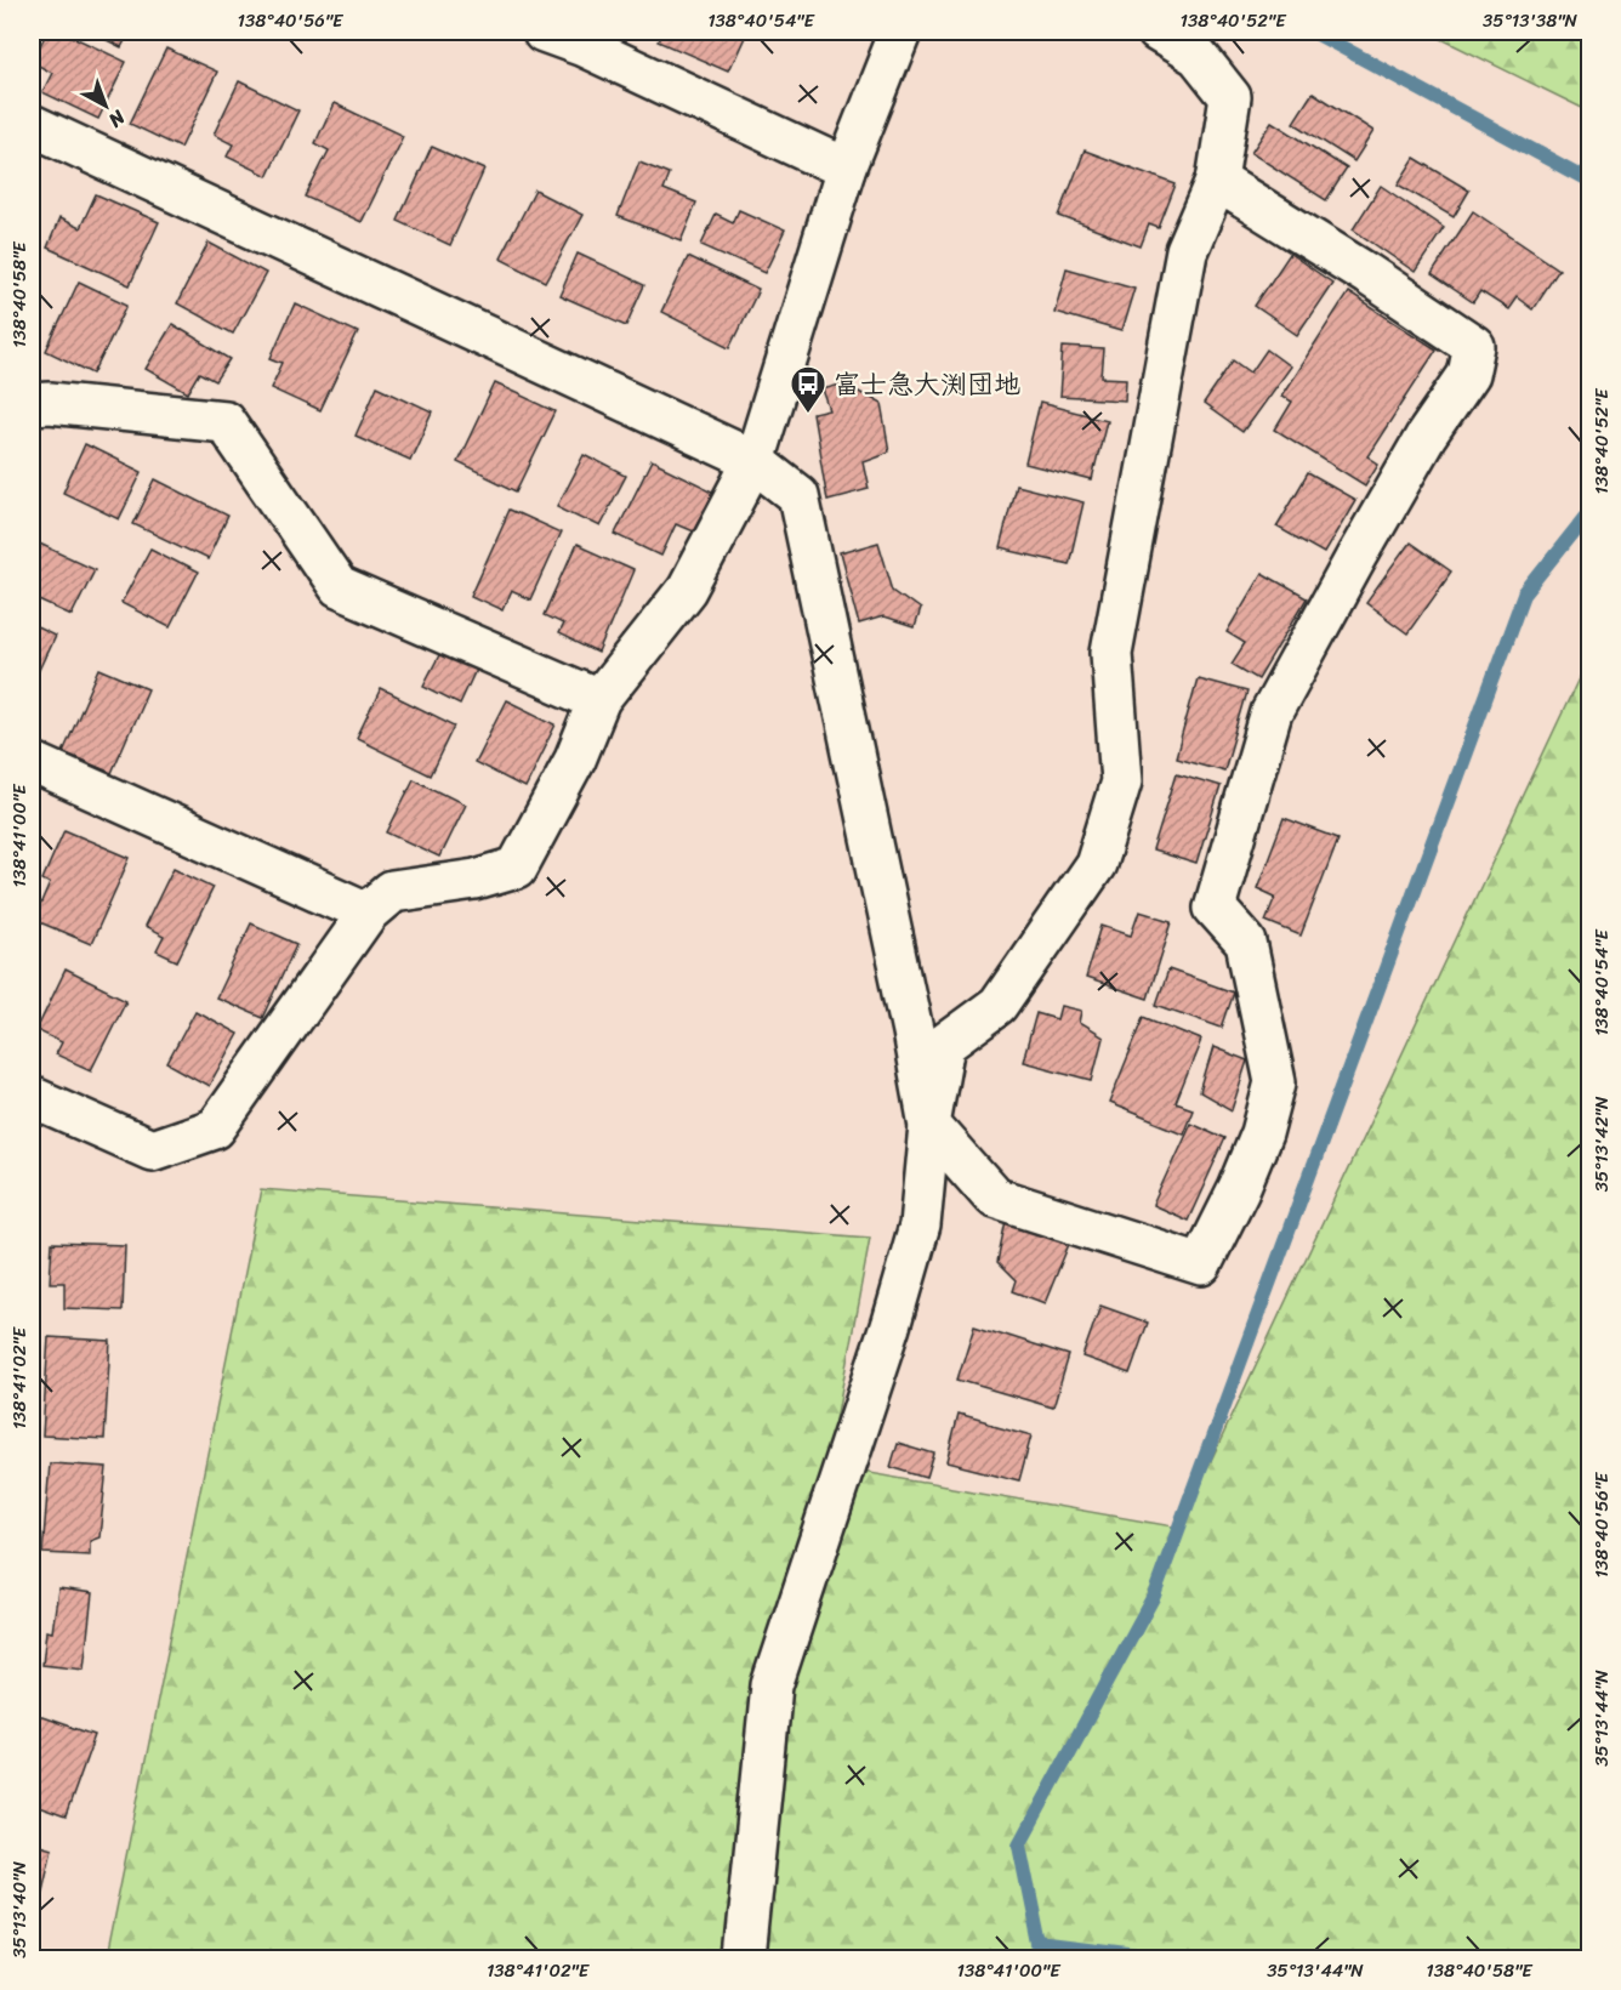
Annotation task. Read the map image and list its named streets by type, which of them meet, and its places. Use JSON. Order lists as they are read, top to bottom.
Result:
{
  "places": {
    "bus stop": ["富士急大渕団地"]
  },
  "north": "bottom right",
  "coordinates": [
    "138°40'56\"E",
    "138°40'54\"E",
    "138°40'52\"E",
    "35°13'38\"N",
    "138°40'58\"E",
    "138°41'00\"E",
    "35°13'42\"N",
    "138°41'02\"E",
    "35°13'44\"N",
    "35°13'40\"N"
  ]
}
